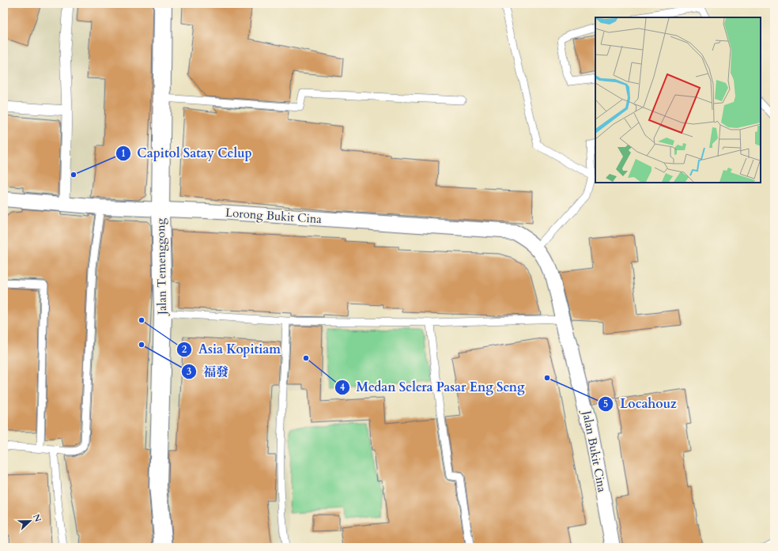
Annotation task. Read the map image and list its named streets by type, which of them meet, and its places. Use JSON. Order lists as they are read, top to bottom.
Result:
{
  "streets": {
    "street": ["Lorong Bukit Cina", "Jalan Temenggong", "Jalan Bukit Cina"]
  },
  "crossings": [
    ["Lorong Bukit Cina", "Jalan Temenggong"],
    ["Lorong Bukit Cina", "Jalan Bukit Cina"]
  ],
  "places": [
    "Capitol Satay Celup",
    "Asia Kopitiam",
    "福發",
    "Medan Selera Pasar Eng Seng",
    "Locahouz"
  ],
  "north": "right"
}
